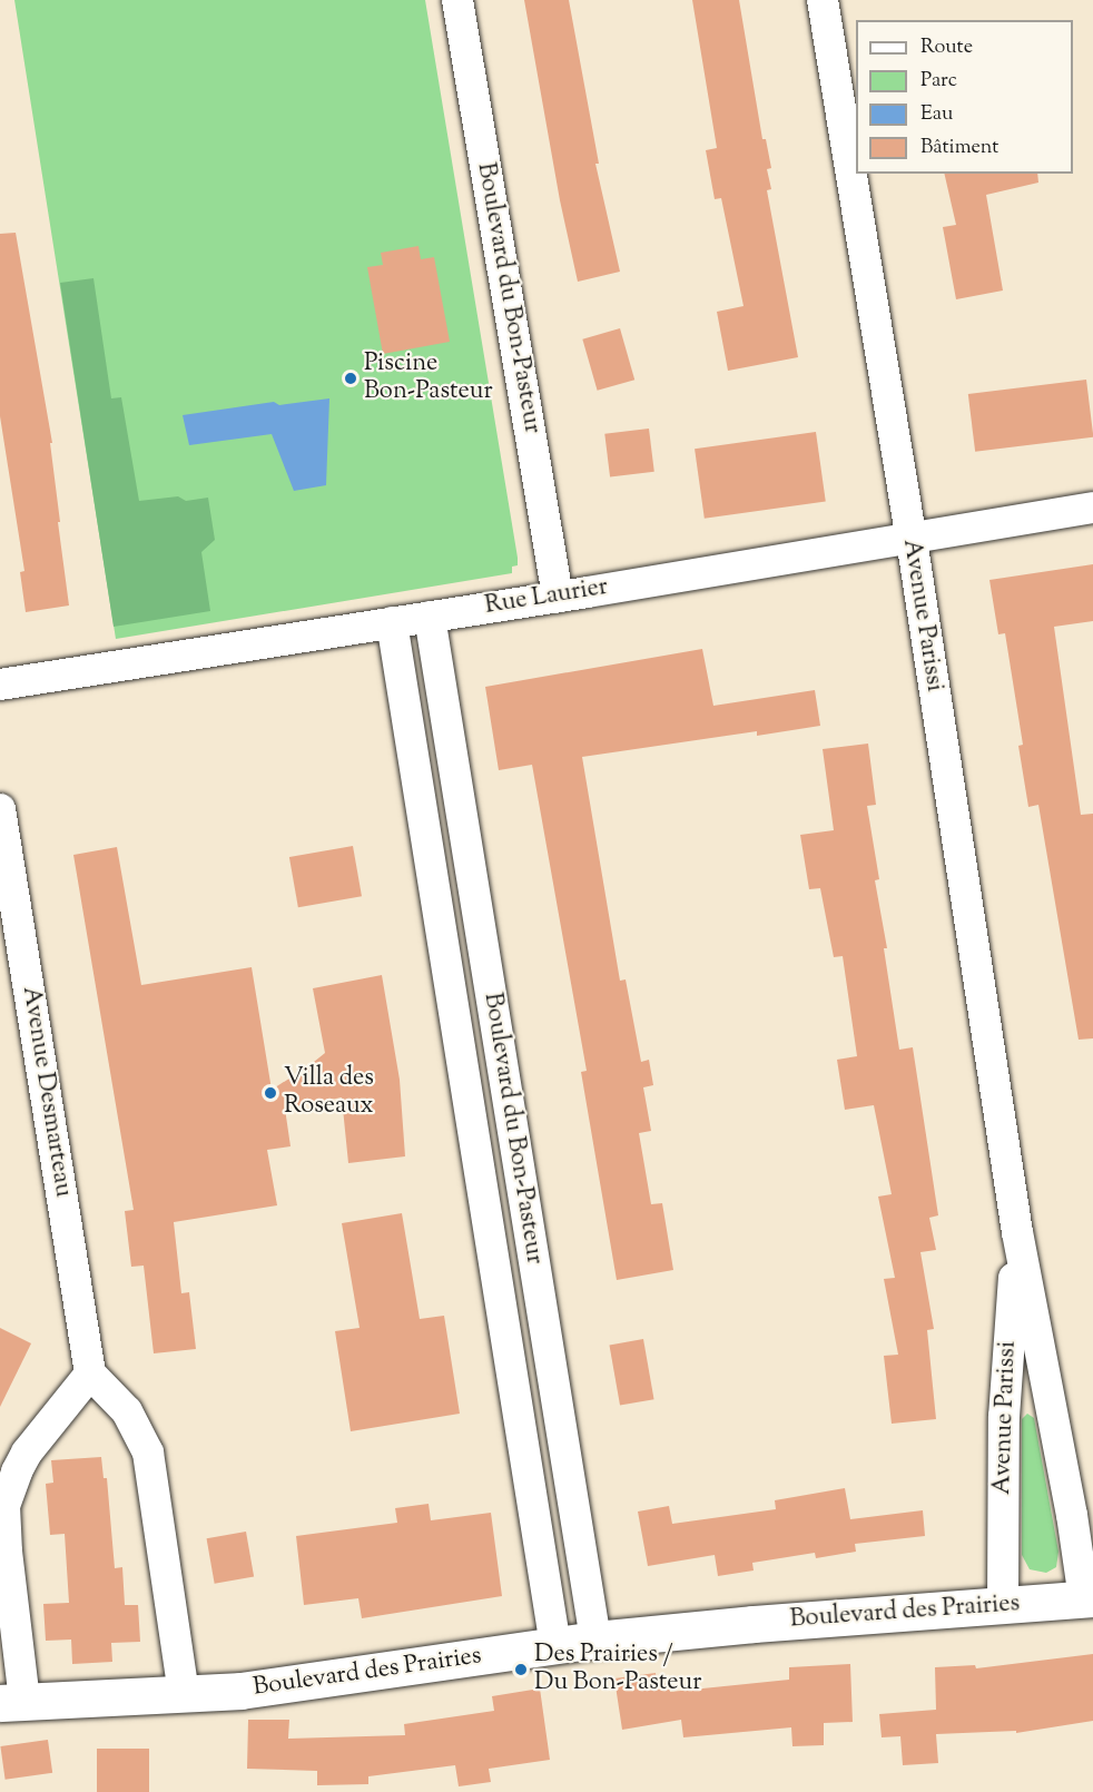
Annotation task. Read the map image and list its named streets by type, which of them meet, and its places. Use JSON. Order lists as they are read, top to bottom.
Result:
{
  "streets": {
    "street": [
      "Boulevard du Bon-Pasteur",
      "Rue Laurier",
      "Avenue Parissi",
      "Avenue Desmarteau",
      "Boulevard des Prairies"
    ]
  },
  "crossings": [
    ["Boulevard du Bon-Pasteur", "Rue Laurier"],
    ["Boulevard du Bon-Pasteur", "Boulevard des Prairies"],
    ["Rue Laurier", "Avenue Parissi"],
    ["Avenue Parissi", "Boulevard des Prairies"]
  ],
  "places": ["Piscine Bon-Pasteur", "Villa des Roseaux", "Des Prairies / Du Bon-Pasteur"],
  "legend": [
    "Route",
    "Parc",
    "Eau",
    "Bâtiment"
  ]
}
